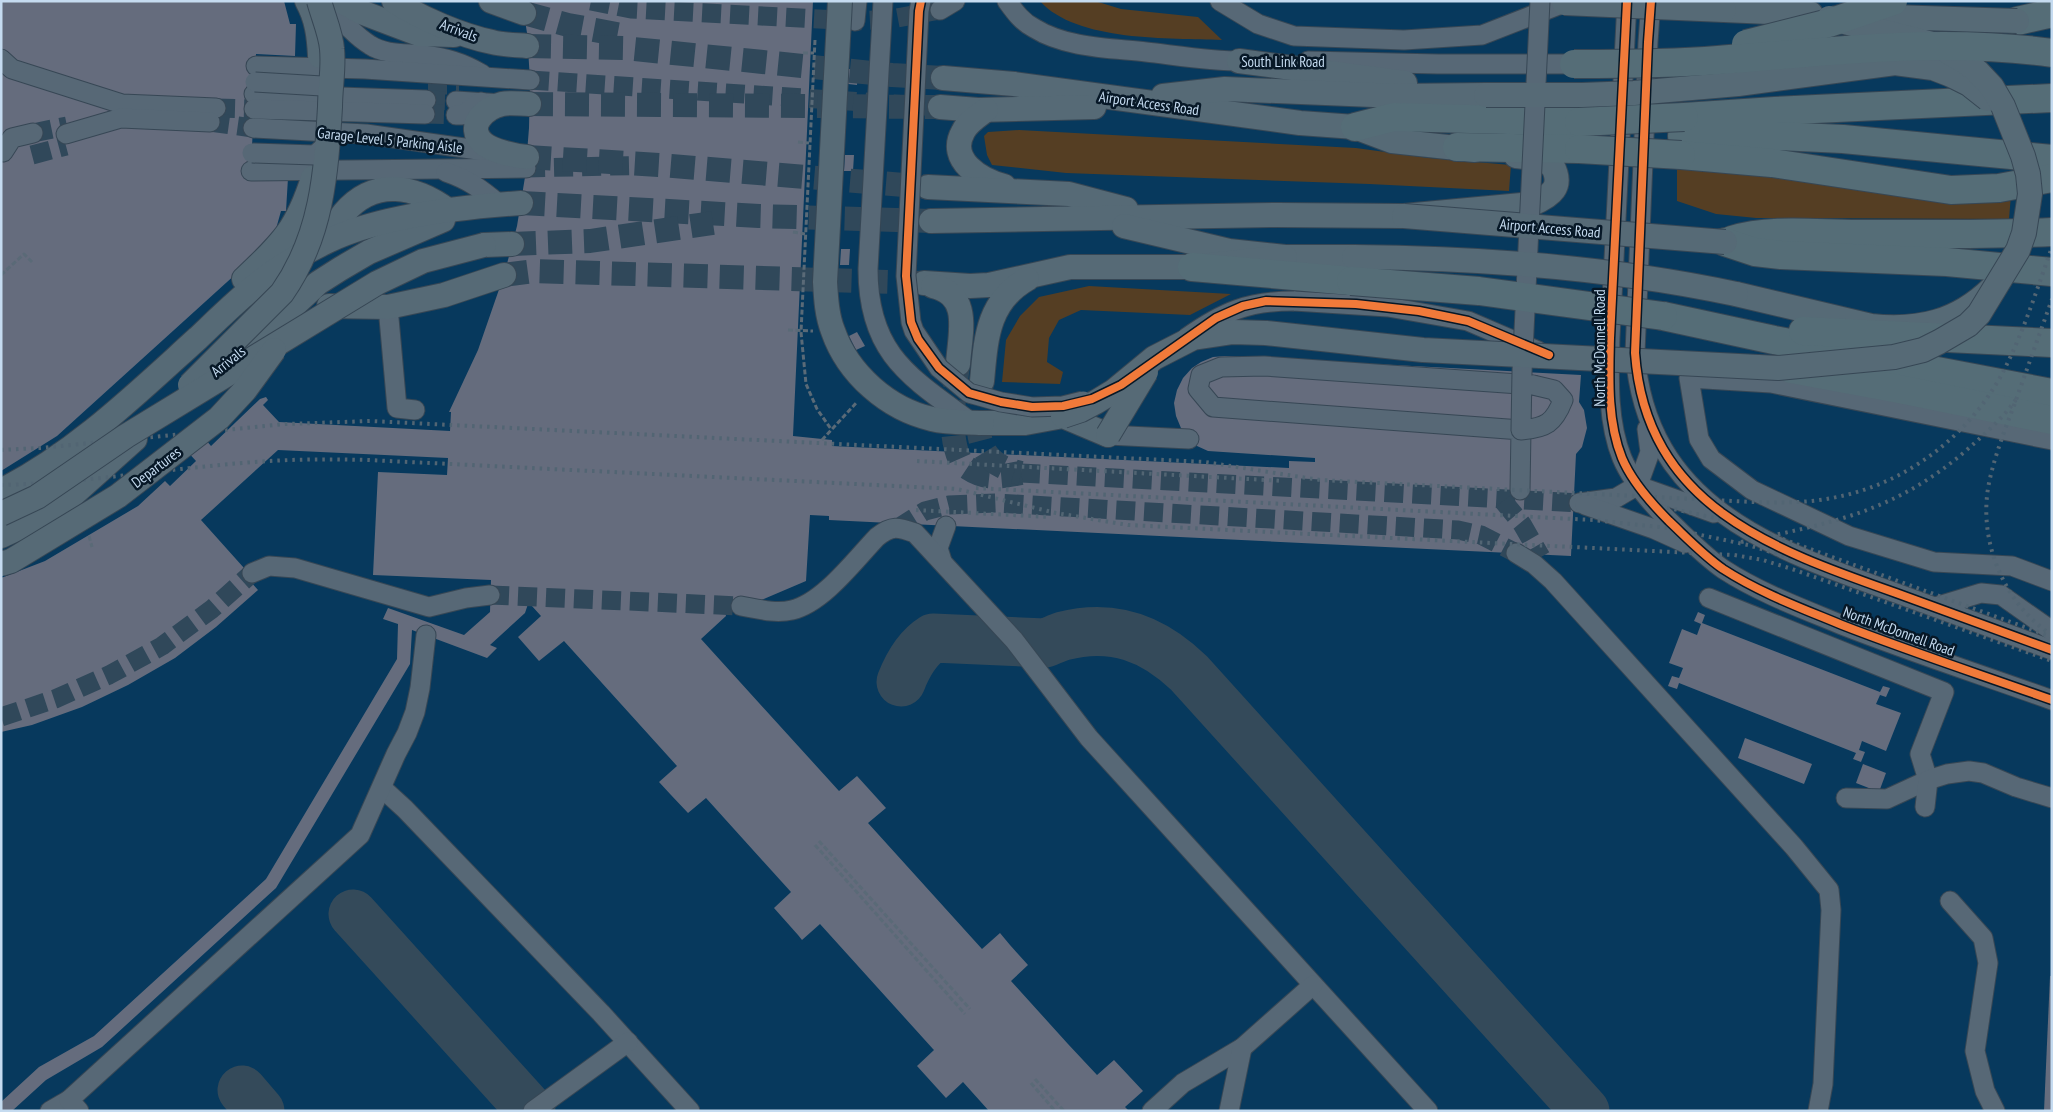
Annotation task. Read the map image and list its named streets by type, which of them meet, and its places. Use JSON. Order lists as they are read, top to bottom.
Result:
{
  "streets": {
    "main road": ["Arrivals", "Airport Access Road", "Departures"],
    "street": ["South Link Road", "Garage Level 5 Parking Aisle", "North McDonnell Road"]
  },
  "crossings": [
    ["Arrivals", "Departures"]
  ]
}
